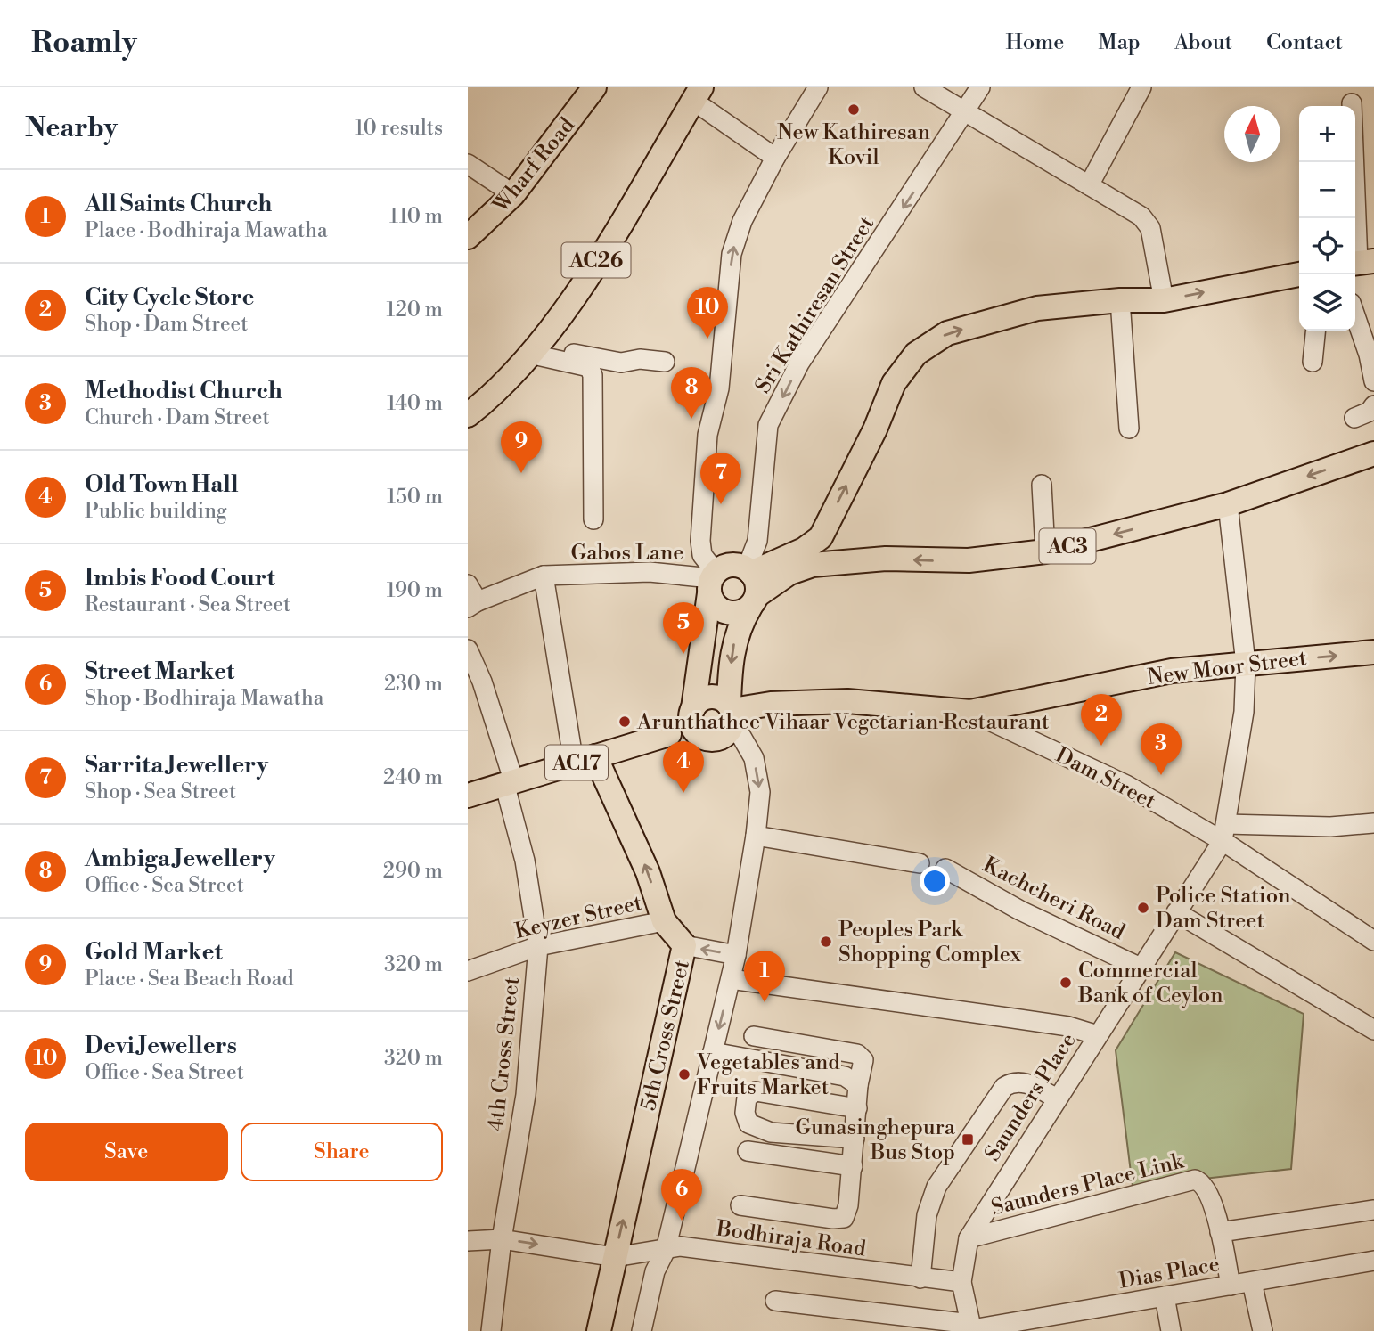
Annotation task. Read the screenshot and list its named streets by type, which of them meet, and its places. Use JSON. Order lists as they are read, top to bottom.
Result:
{
  "streets": {
    "main road": [
      "Wharf Road",
      "AC26",
      "AC3",
      "New Moor Street",
      "AC17",
      "Dam Street",
      "5th Cross Street"
    ],
    "street": [
      "Sri Kathiresan Street",
      "Gabos Lane",
      "Kachcheri Road",
      "Keyzer Street",
      "4th Cross Street",
      "Saunders Place",
      "Saunders Place Link",
      "Bodhiraja Road",
      "Dias Place"
    ]
  },
  "crossings": [
    ["Sri Kathiresan Street", "AC3"],
    ["Sri Kathiresan Street", "Gabos Lane"],
    ["AC3", "Gabos Lane"],
    ["AC3", "Saunders Place"],
    ["New Moor Street", "Dam Street"],
    ["New Moor Street", "Saunders Place"],
    ["AC17", "Dam Street"],
    ["AC17", "5th Cross Street"],
    ["AC17", "4th Cross Street"],
    ["Dam Street", "Saunders Place"],
    ["Kachcheri Road", "Saunders Place"],
    ["Keyzer Street", "5th Cross Street"],
    ["Keyzer Street", "4th Cross Street"],
    ["5th Cross Street", "Bodhiraja Road"],
    ["4th Cross Street", "Bodhiraja Road"],
    ["Saunders Place", "Saunders Place Link"],
    ["Saunders Place", "Bodhiraja Road"],
    ["Saunders Place", "Dias Place"]
  ],
  "one_way": ["5th Cross Street"],
  "places": {
    "other": [
      "New Kathiresan Kovil",
      "Arunthathee Vihaar Vegetarian Restaurant",
      "Police Station Dam Street",
      "Peoples Park Shopping Complex",
      "Commercial Bank of Ceylon",
      "Vegetables and Fruits Market"
    ],
    "transit": ["Gunasinghepura Bus Stop"]
  },
  "north": "top",
  "page": {
    "header": "Roamly",
    "nav": [
      "Home",
      "Map",
      "About",
      "Contact"
    ],
    "heading": ["Nearby", "10 results"],
    "map_buttons": ["+", "−"],
    "list": [
      {
        "mark": "1",
        "name": "All Saints Church",
        "note": "Place · Bodhiraja Mawatha",
        "value": "110 m"
      },
      {
        "mark": "2",
        "name": "City Cycle Store",
        "note": "Shop · Dam Street",
        "value": "120 m"
      },
      {
        "mark": "3",
        "name": "Methodist Church",
        "note": "Church · Dam Street",
        "value": "140 m"
      },
      {
        "mark": "4",
        "name": "Old Town Hall",
        "note": "Public building",
        "value": "150 m"
      },
      {
        "mark": "5",
        "name": "Imbis Food Court",
        "note": "Restaurant · Sea Street",
        "value": "190 m"
      },
      {
        "mark": "6",
        "name": "Street Market",
        "note": "Shop · Bodhiraja Mawatha",
        "value": "230 m"
      },
      {
        "mark": "7",
        "name": "Sarrita Jewellery",
        "note": "Shop · Sea Street",
        "value": "240 m"
      },
      {
        "mark": "8",
        "name": "Ambiga Jewellery",
        "note": "Office · Sea Street",
        "value": "290 m"
      },
      {
        "mark": "9",
        "name": "Gold Market",
        "note": "Place · Sea Beach Road",
        "value": "320 m"
      },
      {
        "mark": "10",
        "name": "Devi Jewellers",
        "note": "Office · Sea Street",
        "value": "320 m"
      }
    ],
    "pins": [
      "10",
      "8",
      "9",
      "7",
      "5",
      "2",
      "3",
      "4",
      "1",
      "6"
    ],
    "buttons": ["Save", "Share"]
  }
}
